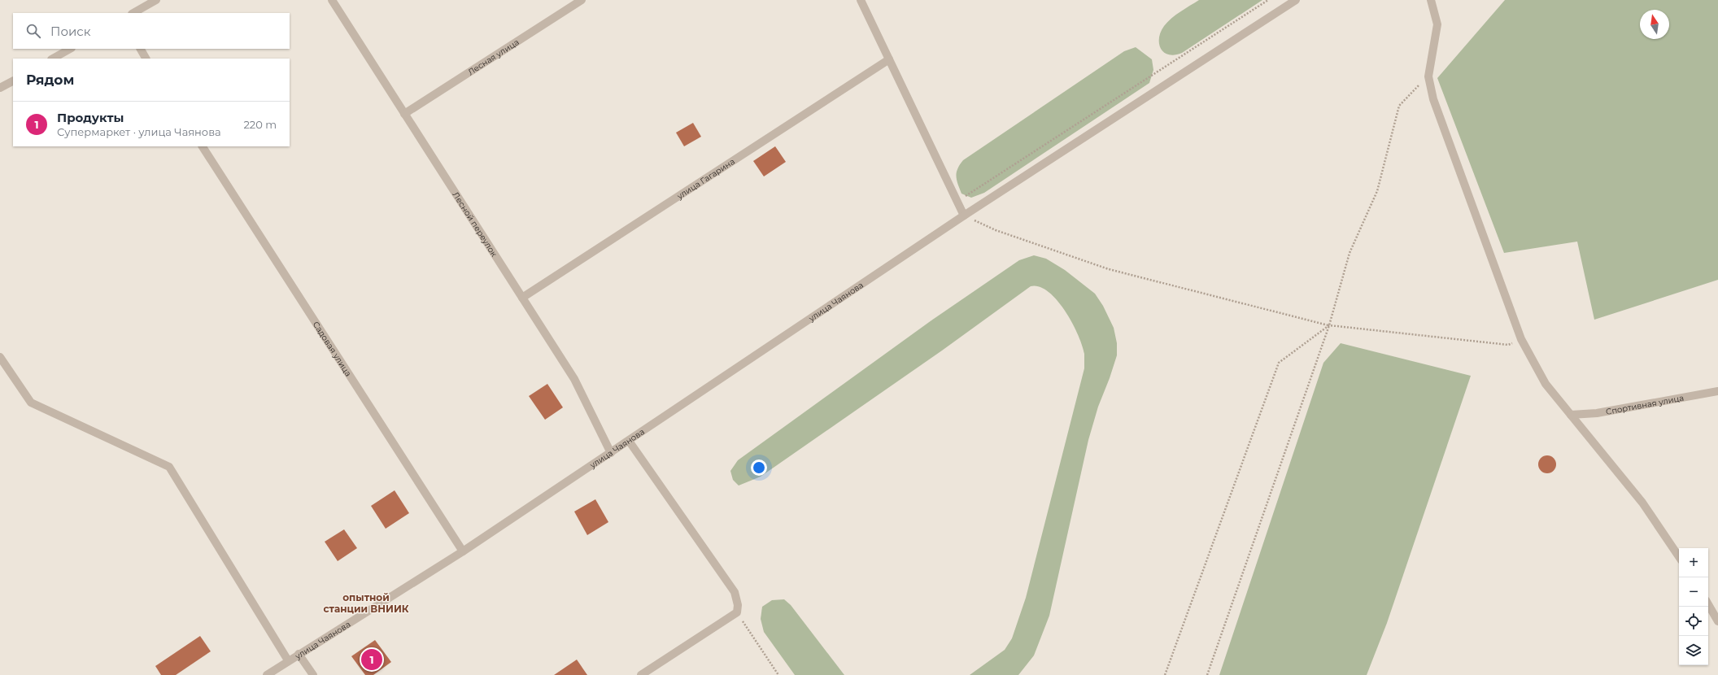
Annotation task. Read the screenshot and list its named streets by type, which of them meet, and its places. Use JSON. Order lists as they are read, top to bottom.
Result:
{
  "streets": {
    "street": [
      "Лесная улица",
      "улица Гагарина",
      "Лесной переулок",
      "улица Чаянова",
      "Садовая улица",
      "Спортивная улица"
    ]
  },
  "crossings": [
    ["Лесная улица", "Лесной переулок"],
    ["улица Гагарина", "Лесной переулок"],
    ["Лесной переулок", "улица Чаянова"],
    ["улица Чаянова", "Садовая улица"]
  ],
  "districts": ["опытной станции ВНИИК"],
  "north": "top",
  "page": {
    "search": "Поиск",
    "heading": "Рядом",
    "list": [
      {
        "mark": "1",
        "name": "Продукты",
        "note": "Супермаркет · улица Чаянова",
        "value": "220 m"
      }
    ],
    "map_buttons": ["+", "−"],
    "pins": "1"
  }
}
